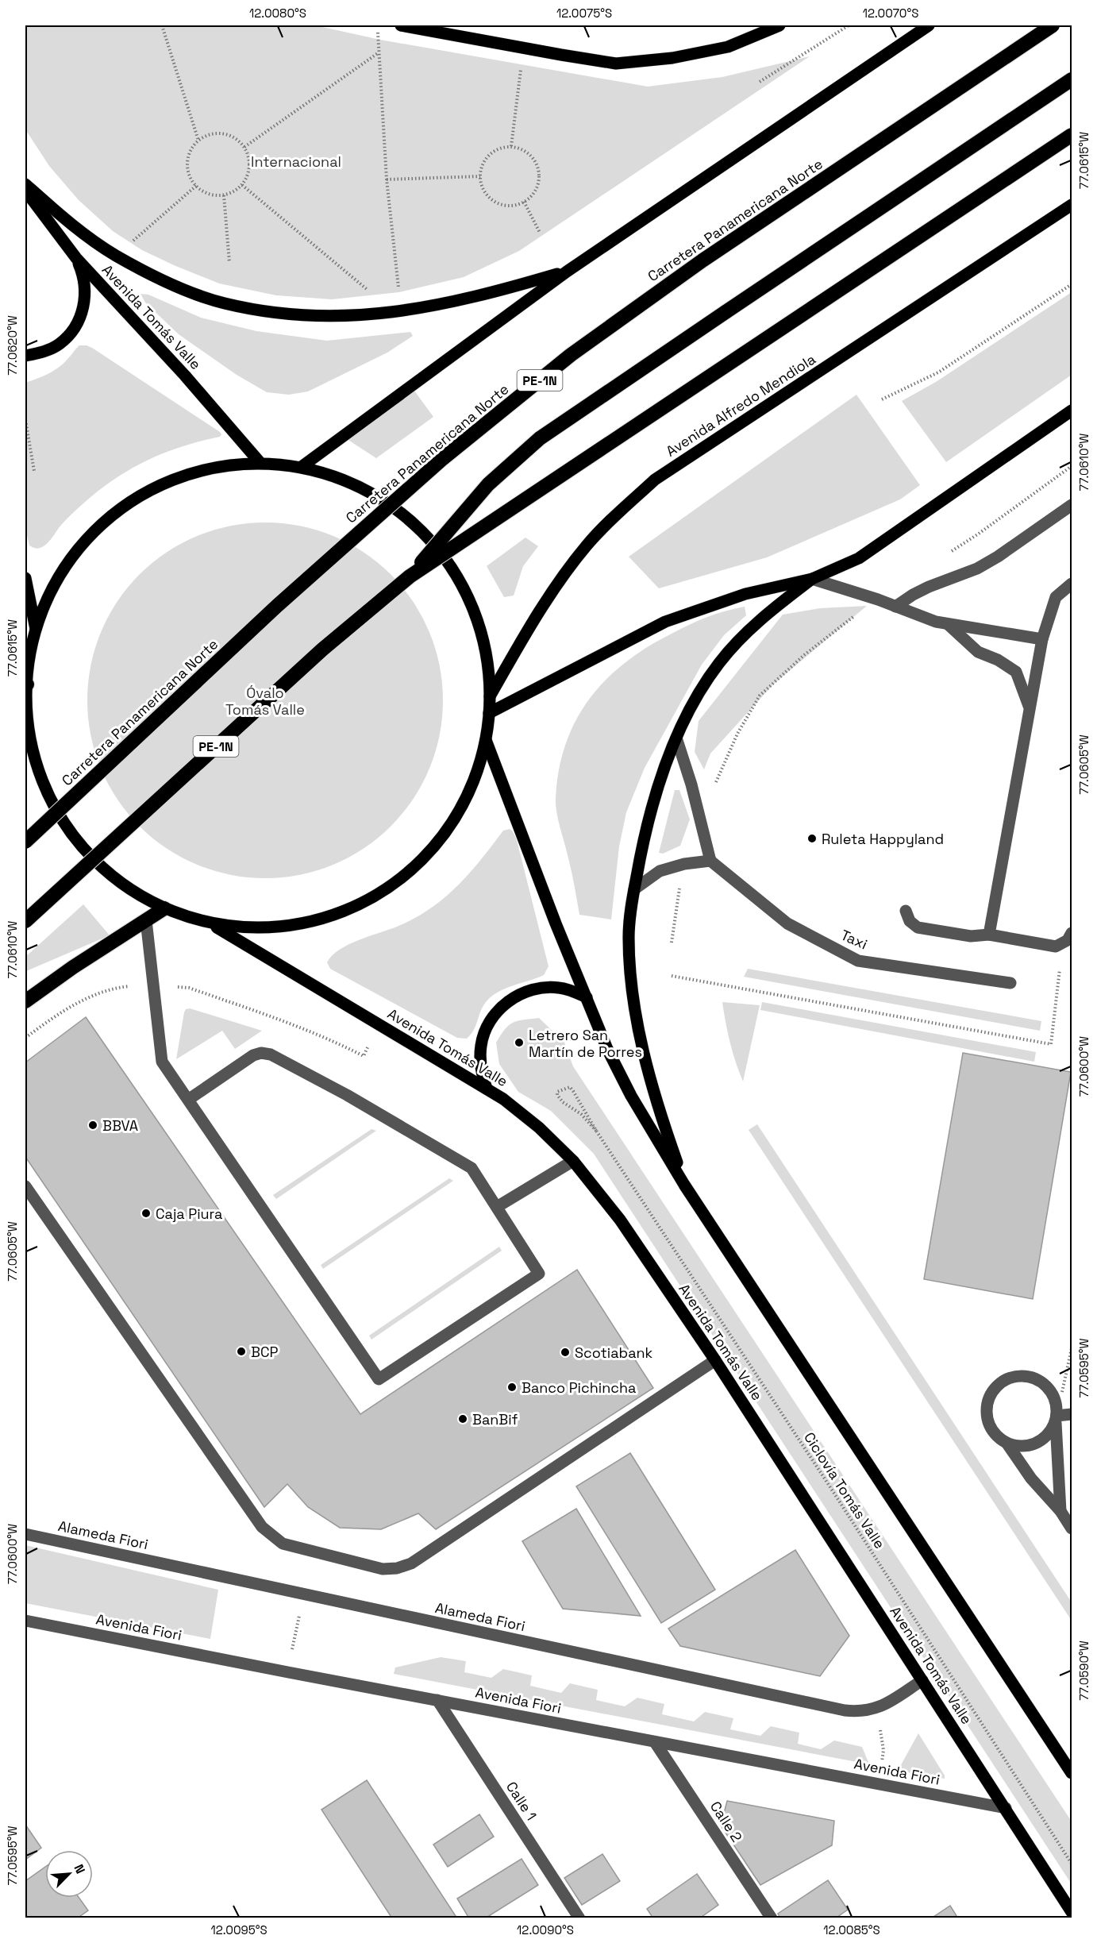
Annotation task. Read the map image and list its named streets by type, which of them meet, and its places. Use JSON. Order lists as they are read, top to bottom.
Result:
{
  "streets": {
    "highway": ["Carretera Panamericana Norte", "PE-1N"],
    "main road": ["Avenida Tomás Valle", "Avenida Alfredo Mendiola"],
    "street": [
      "Taxi",
      "Alameda Fiori",
      "Avenida Fiori",
      "Calle 1",
      "Calle 2"
    ],
    "path": ["Ciclovía Tomás Valle"]
  },
  "crossings": [
    ["Avenida Tomás Valle", "Alameda Fiori"],
    ["Avenida Tomás Valle", "Avenida Fiori"],
    ["Avenida Fiori", "Calle 1"],
    ["Avenida Fiori", "Calle 2"]
  ],
  "parks": ["Internacional", "Óvalo Tomás Valle"],
  "places": [
    "Ruleta Happyland",
    "Letrero San Martín de Porres",
    "BBVA",
    "Caja Piura",
    "BCP",
    "Scotiabank",
    "Banco Pichincha",
    "BanBif"
  ],
  "north": "top right",
  "coordinates": [
    "12.0080°S",
    "12.0075°S",
    "12.0070°S",
    "77.0615°W",
    "77.0620°W",
    "77.0610°W",
    "77.0605°W",
    "77.0600°W",
    "77.0595°W",
    "77.0590°W",
    "12.0095°S",
    "12.0090°S",
    "12.0085°S"
  ]
}
